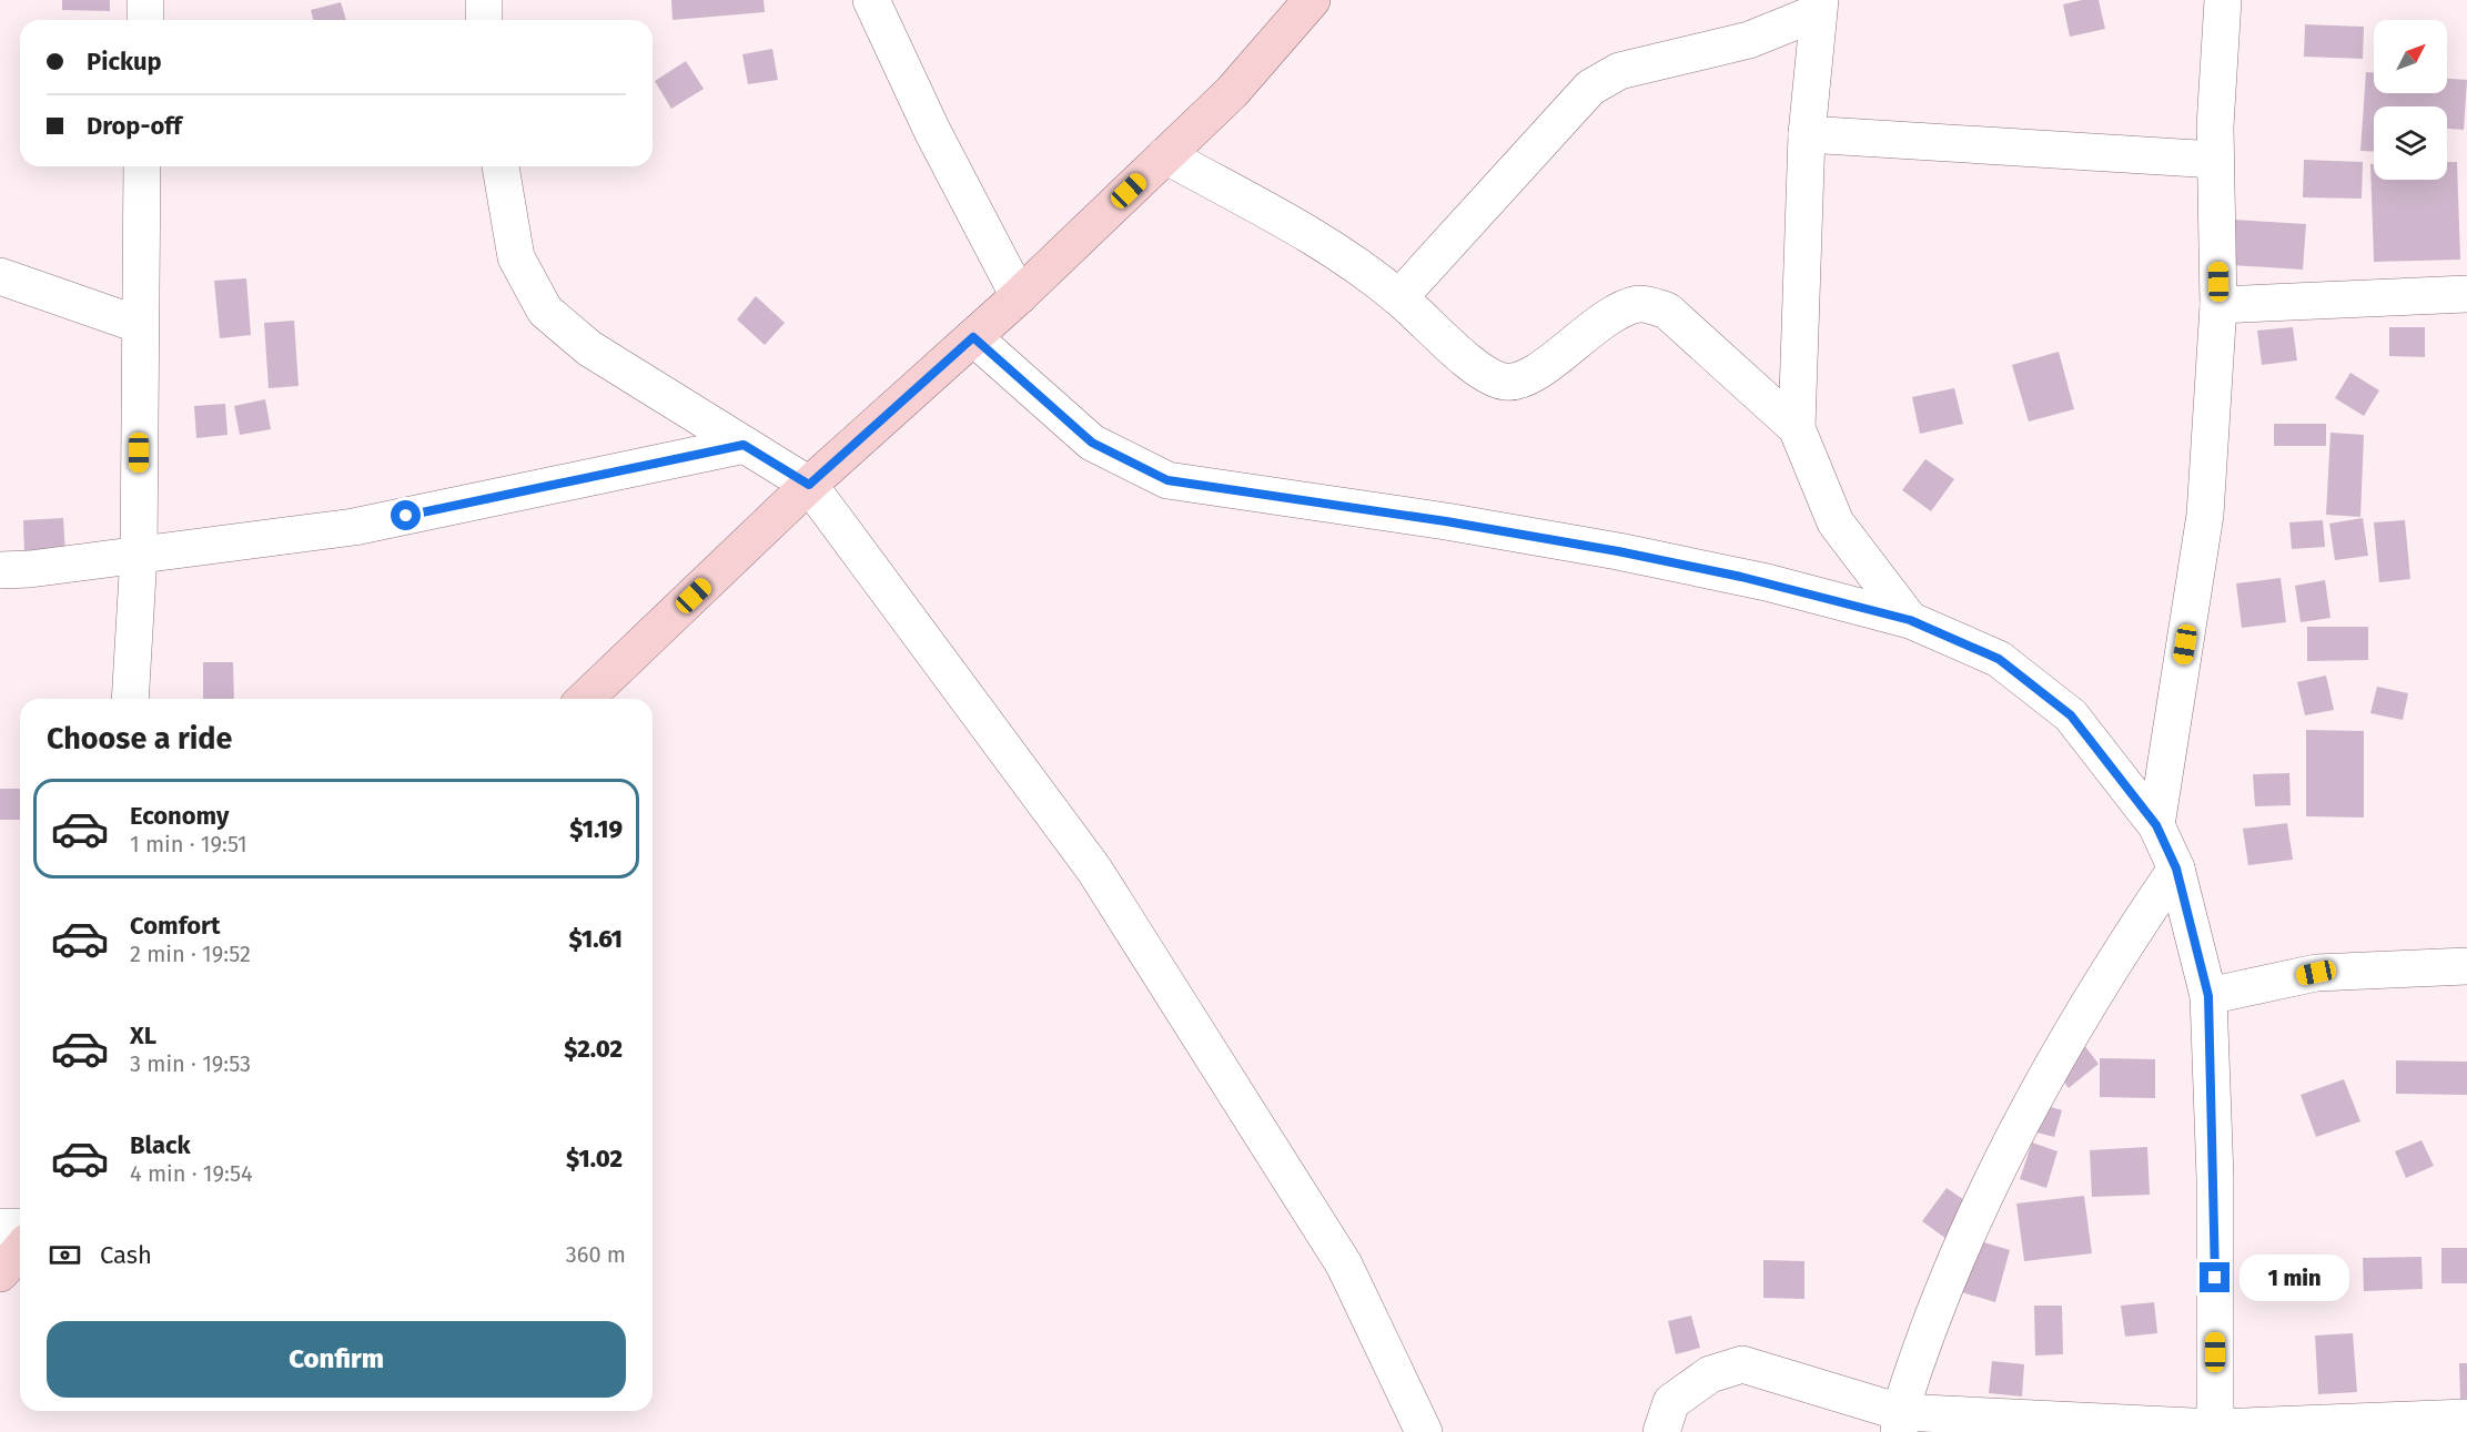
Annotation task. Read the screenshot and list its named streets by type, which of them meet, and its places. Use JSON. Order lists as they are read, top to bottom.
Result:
{
  "north": "top right",
  "page": {
    "banner": ["Pickup", "Drop-off"],
    "heading": "Choose a ride",
    "list": [
      {
        "name": "Economy",
        "note": "1 min · 19:51",
        "value": "$1.19"
      },
      {
        "name": "Comfort",
        "note": "2 min · 19:52",
        "value": "$1.61"
      },
      {
        "name": "XL",
        "note": "3 min · 19:53",
        "value": "$2.02"
      },
      {
        "name": "Black",
        "note": "4 min · 19:54",
        "value": "$1.02"
      }
    ],
    "pay": ["Cash", "360 m"],
    "bubble": "1 min",
    "buttons": "Confirm"
  }
}
